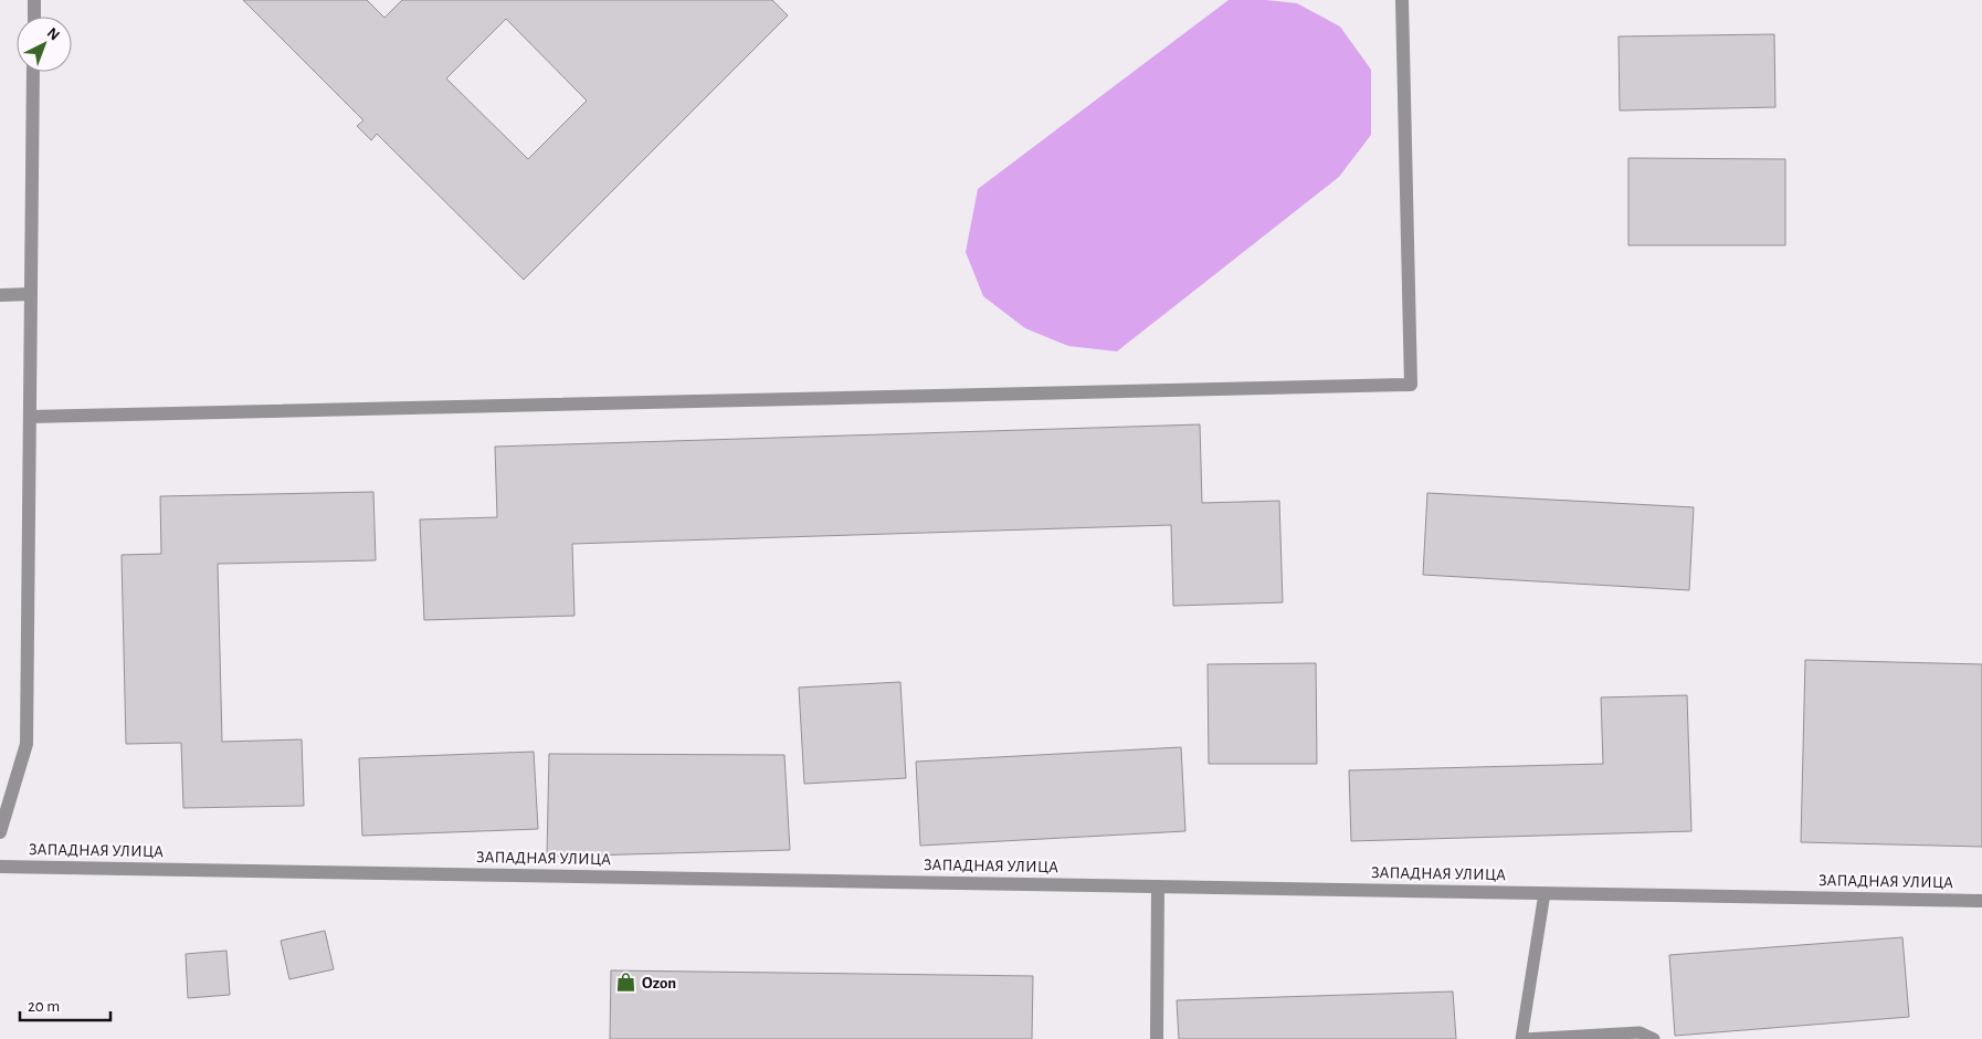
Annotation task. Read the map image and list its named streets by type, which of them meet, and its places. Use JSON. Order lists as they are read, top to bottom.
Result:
{
  "streets": {
    "street": ["ЗАПАДНАЯ УЛИЦА"]
  },
  "places": {
    "shop": ["Ozon"]
  },
  "scale_bar": "20 m",
  "north": "top right"
}
